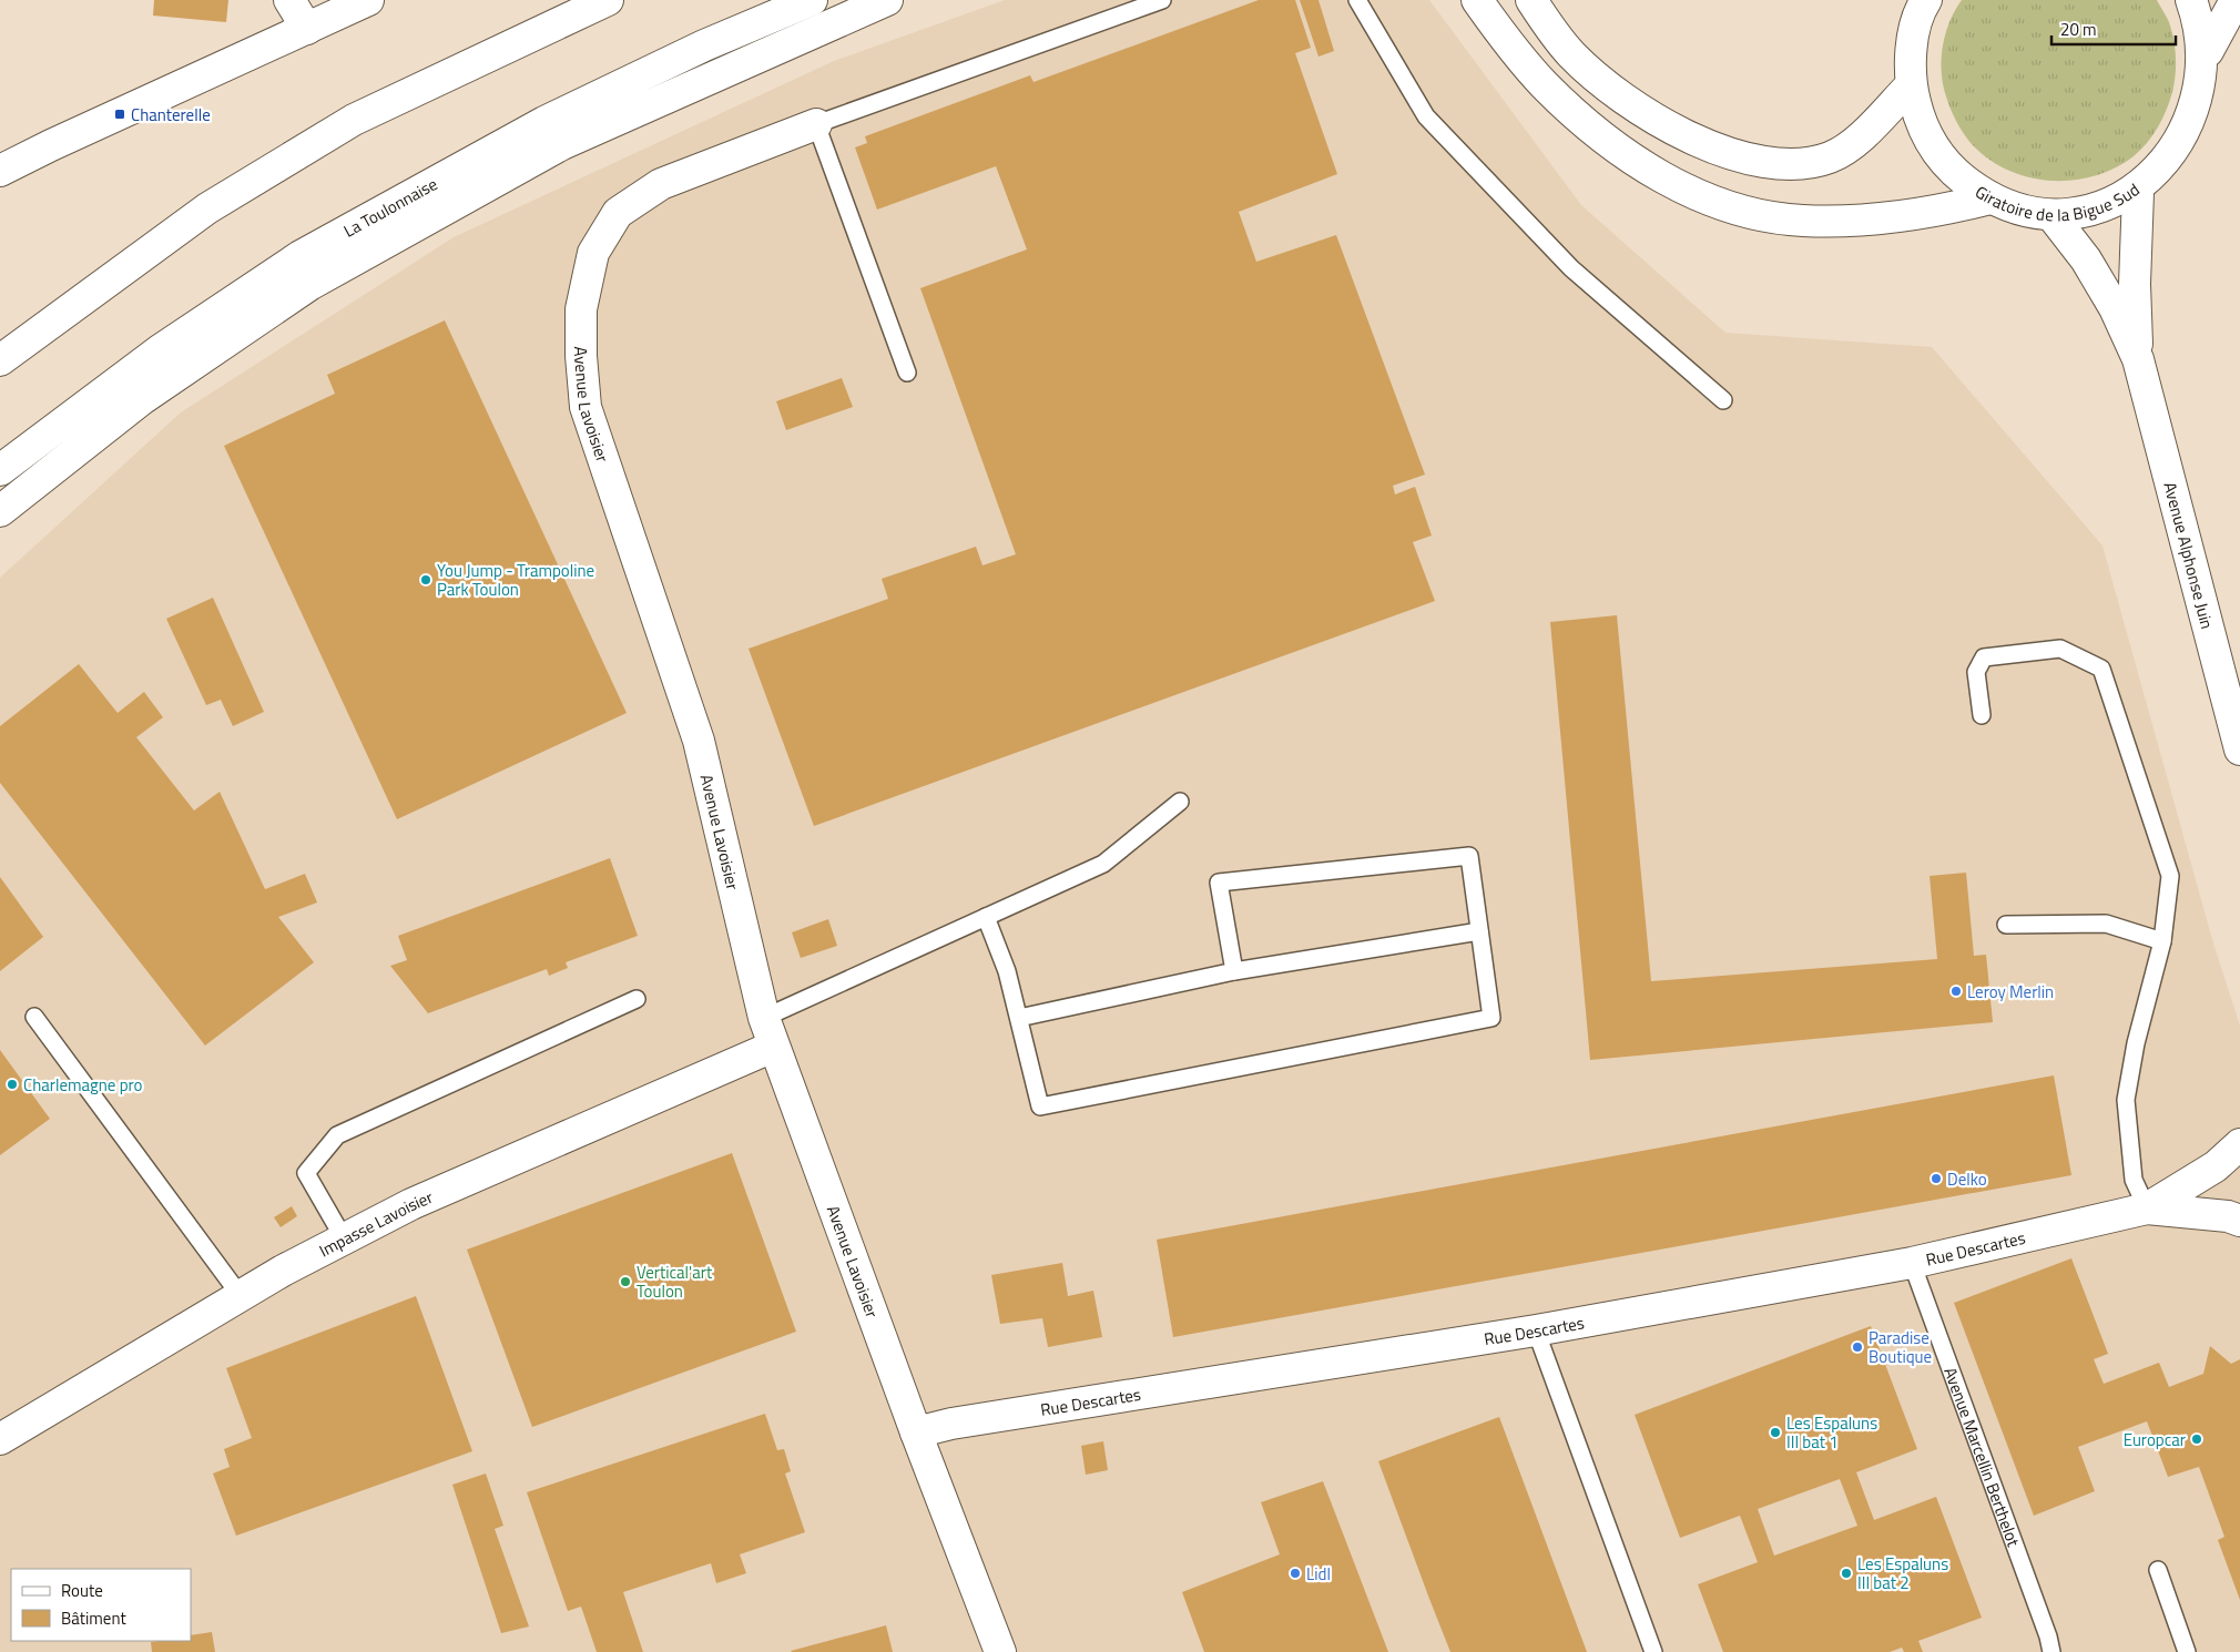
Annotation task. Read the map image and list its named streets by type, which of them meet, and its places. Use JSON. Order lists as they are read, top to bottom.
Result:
{
  "streets": {
    "main road": [
      "Giratoire de la Bigue Sud",
      "La Toulonnaise",
      "Avenue Lavoisier",
      "Avenue Alphonse Juin",
      "Impasse Lavoisier",
      "Rue Descartes"
    ],
    "lane": ["Avenue Marcellin Berthelot"]
  },
  "crossings": [
    ["Giratoire de la Bigue Sud", "Avenue Alphonse Juin"],
    ["Avenue Lavoisier", "Impasse Lavoisier"],
    ["Avenue Lavoisier", "Rue Descartes"],
    ["Rue Descartes", "Avenue Marcellin Berthelot"]
  ],
  "places": {
    "transit": ["Chanterelle"],
    "other": [
      "You Jump - Trampoline Park Toulon",
      "Leroy Merlin",
      "Charlemagne pro",
      "Delko",
      "Vertical'art Toulon",
      "Paradise Boutique",
      "Les Espaluns III bat 1",
      "Europcar",
      "Lidl",
      "Les Espaluns III bat 2"
    ]
  },
  "legend": ["Route", "Bâtiment"],
  "scale_bar": "20 m"
}
